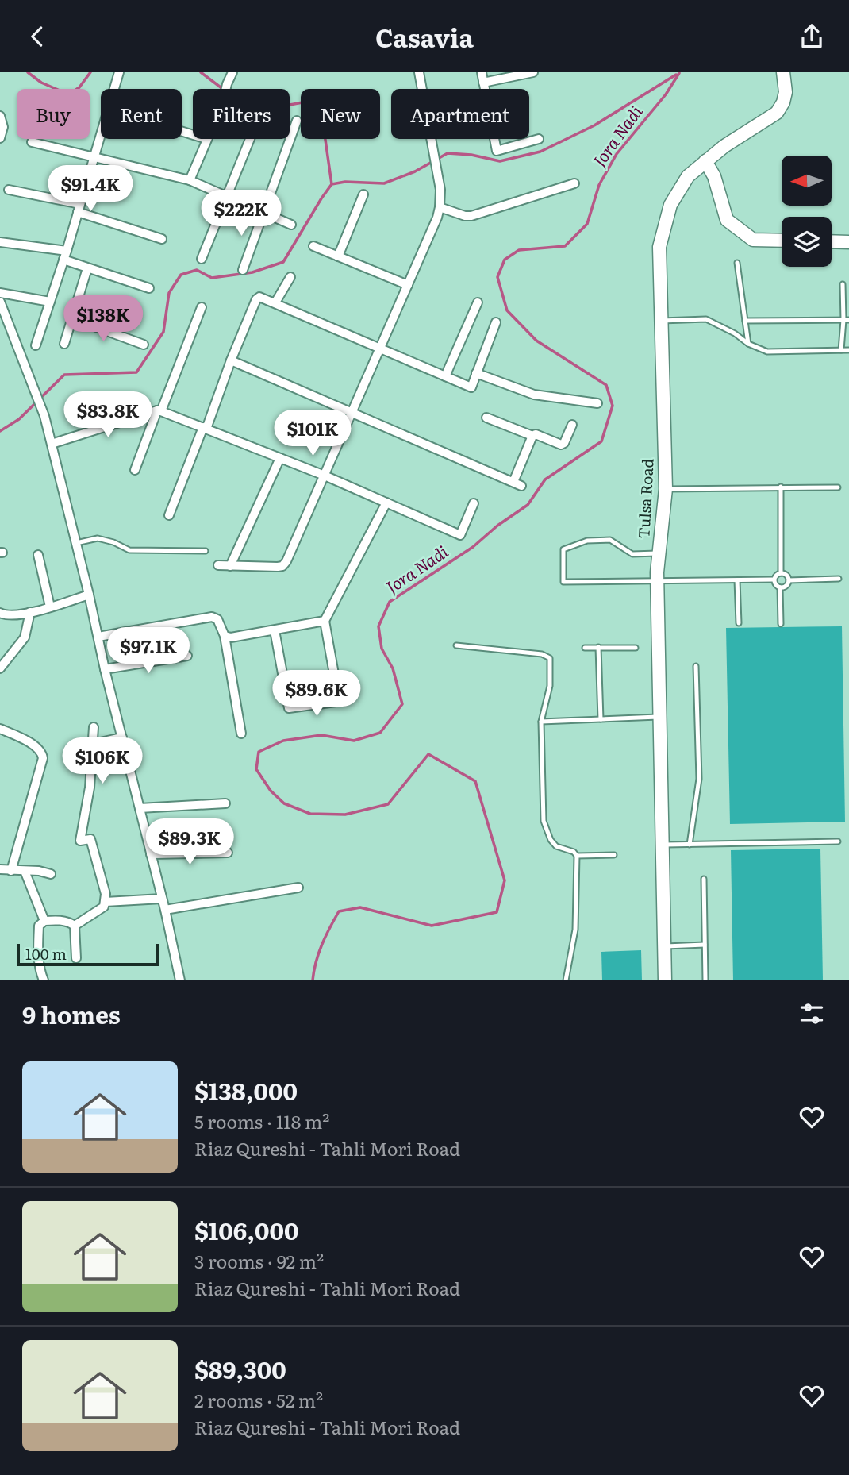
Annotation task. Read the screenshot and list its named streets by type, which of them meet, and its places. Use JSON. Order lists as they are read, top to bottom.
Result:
{
  "streets": {
    "street": ["Tulsa Road"]
  },
  "water": ["Jora Nadi"],
  "scale_bar": "100 m",
  "north": "left",
  "page": {
    "header": "Casavia",
    "chip": [
      "Buy",
      "Rent",
      "Filters",
      "New",
      "Apartment"
    ],
    "price": [
      "$91.4K",
      "$222K",
      "$138K",
      "$83.8K",
      "$101K",
      "$97.1K",
      "$89.6K",
      "$106K",
      "$89.3K"
    ],
    "scale": "100 m",
    "heading": "9 homes",
    "list": [
      {
        "name": "$138,000",
        "note": "5 rooms · 118 m² · Riaz Qureshi - Tahli Mori Road"
      },
      {
        "name": "$106,000",
        "note": "3 rooms · 92 m² · Riaz Qureshi - Tahli Mori Road"
      },
      {
        "name": "$89,300",
        "note": "2 rooms · 52 m² · Riaz Qureshi - Tahli Mori Road"
      }
    ]
  }
}
